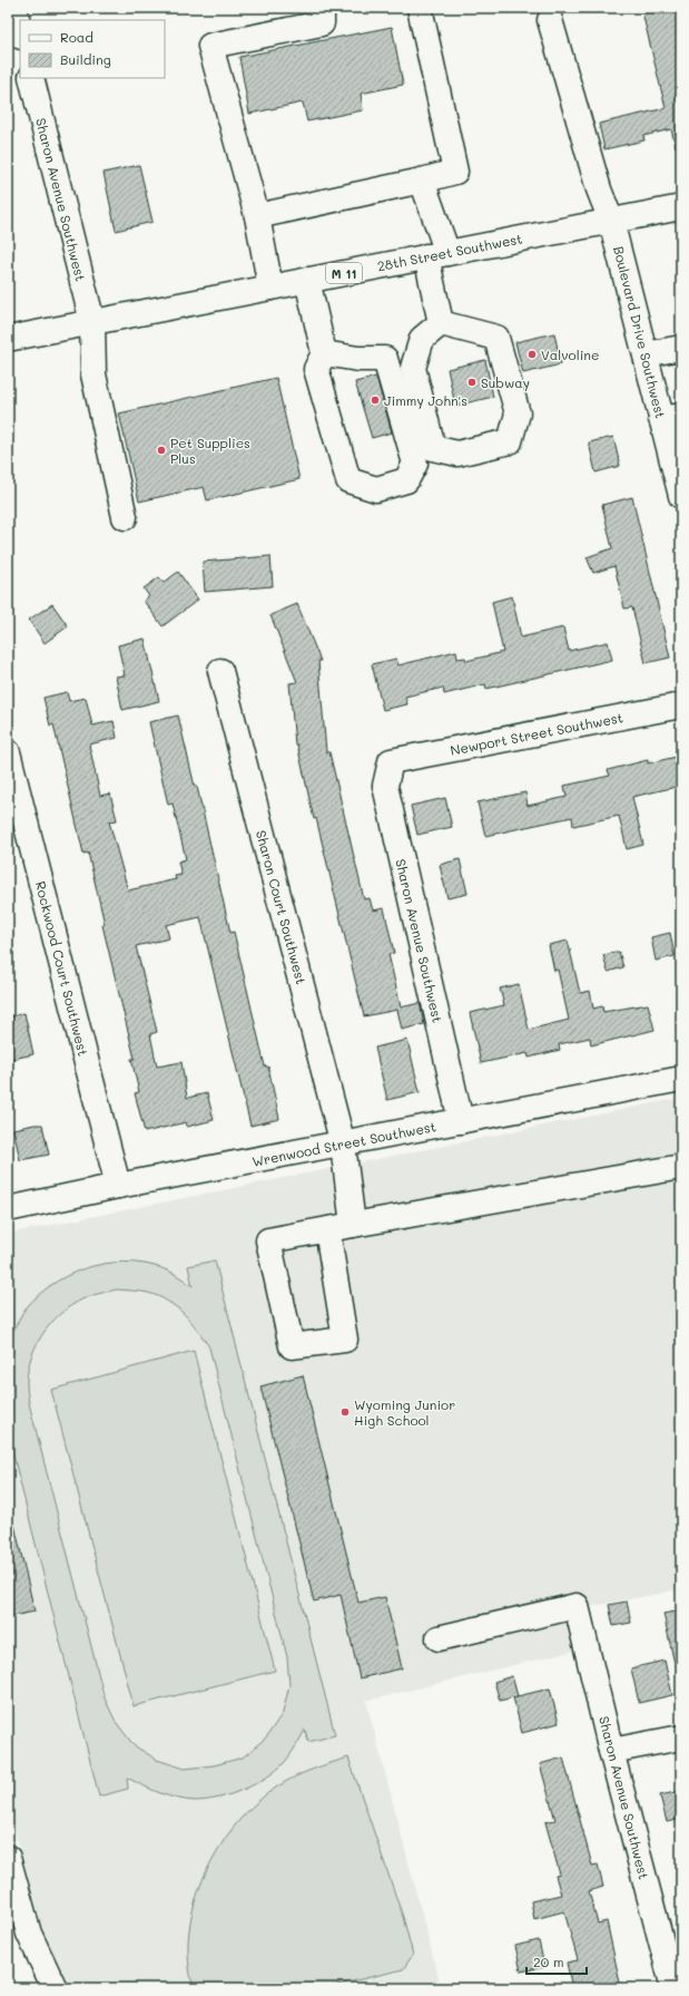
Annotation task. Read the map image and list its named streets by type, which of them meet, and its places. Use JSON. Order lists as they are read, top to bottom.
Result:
{
  "streets": {
    "street": [
      "Sharon Avenue Southwest",
      "28th Street Southwest",
      "M 11",
      "Boulevard Drive Southwest",
      "Newport Street Southwest",
      "Sharon Court Southwest",
      "Rockwood Court Southwest",
      "Wrenwood Street Southwest"
    ]
  },
  "crossings": [
    ["Sharon Avenue Southwest", "28th Street Southwest"],
    ["Sharon Avenue Southwest", "Newport Street Southwest"],
    ["Sharon Avenue Southwest", "Wrenwood Street Southwest"],
    ["28th Street Southwest", "Boulevard Drive Southwest"],
    ["Sharon Court Southwest", "Wrenwood Street Southwest"],
    ["Rockwood Court Southwest", "Wrenwood Street Southwest"]
  ],
  "places": [
    "Valvoline",
    "Subway",
    "Jimmy John's",
    "Pet Supplies Plus",
    "Wyoming Junior High School"
  ],
  "legend": ["Road", "Building"],
  "scale_bar": "20 m"
}
